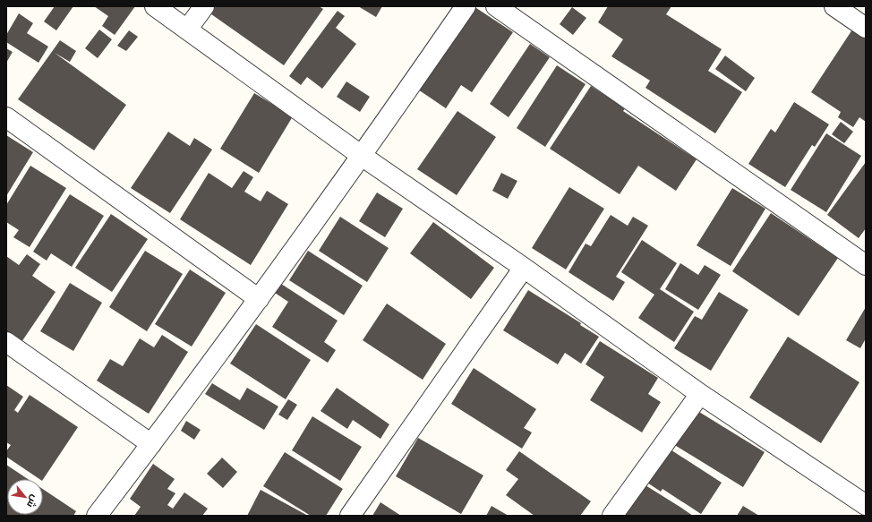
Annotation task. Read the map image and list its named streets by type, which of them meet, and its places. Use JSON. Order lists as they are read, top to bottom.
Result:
{
  "north": "bottom right"
}
